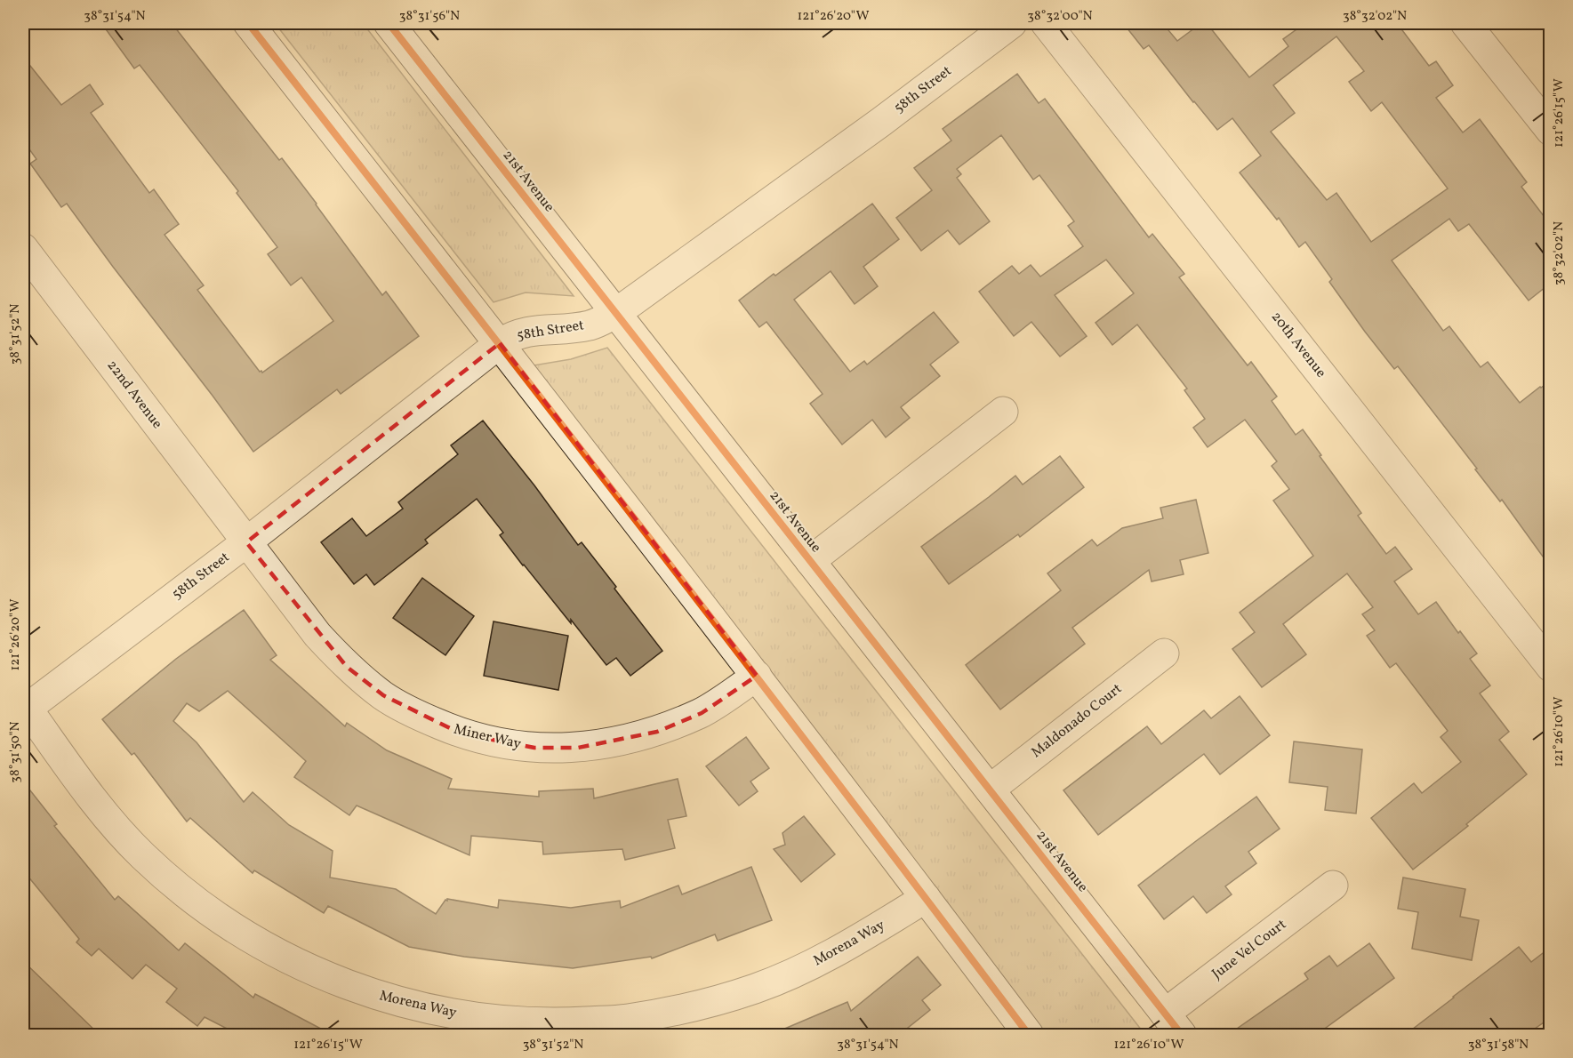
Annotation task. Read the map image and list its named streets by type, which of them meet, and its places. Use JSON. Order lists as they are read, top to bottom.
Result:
{
  "streets": {
    "street": [
      "58th Street",
      "21st Avenue",
      "20th Avenue",
      "22nd Avenue",
      "Maldonado Court",
      "Miner Way",
      "Morena Way",
      "June Vel Court"
    ]
  },
  "crossings": [
    ["58th Street", "21st Avenue"],
    ["58th Street", "22nd Avenue"],
    ["58th Street", "Miner Way"],
    ["58th Street", "Morena Way"],
    ["21st Avenue", "Maldonado Court"],
    ["21st Avenue", "June Vel Court"],
    ["22nd Avenue", "Miner Way"]
  ],
  "coordinates": [
    "38°31'54\"N",
    "38°31'56\"N",
    "121°26'20\"W",
    "38°32'00\"N",
    "38°32'02\"N",
    "121°26'15\"W",
    "38°31'52\"N",
    "121°26'10\"W",
    "38°31'50\"N",
    "38°31'58\"N"
  ]
}
